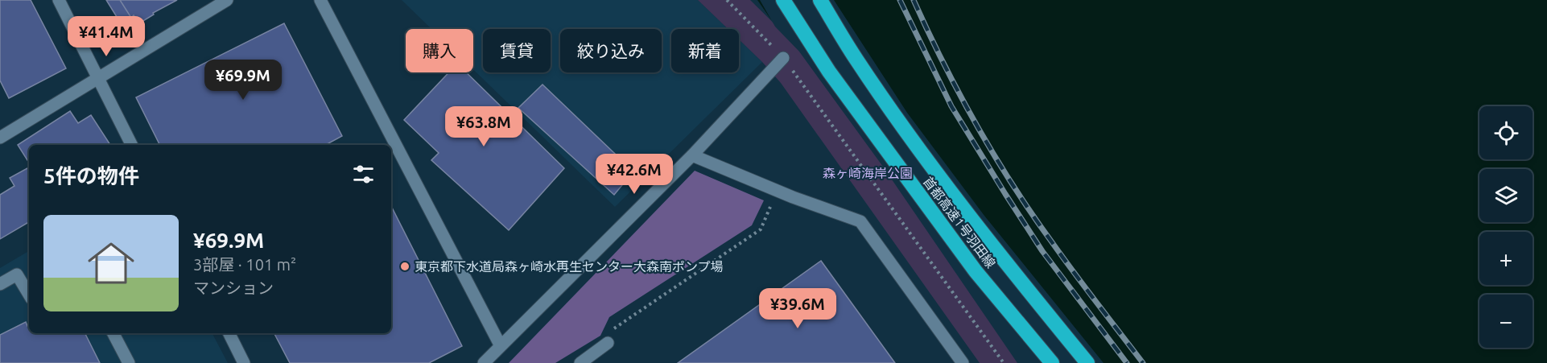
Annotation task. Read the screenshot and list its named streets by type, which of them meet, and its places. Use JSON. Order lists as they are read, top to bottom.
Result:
{
  "streets": {
    "highway": ["首都高速1号羽田線"]
  },
  "parks": ["森ヶ崎海岸公園"],
  "places": ["東京都下水道局森ヶ崎水再生センター大森南ポンプ場"],
  "page": {
    "price": [
      "¥41.4M",
      "¥69.9M",
      "¥63.8M",
      "¥42.6M",
      "¥39.6M"
    ],
    "chip": [
      "購入",
      "賃貸",
      "絞り込み",
      "新着"
    ],
    "map_buttons": ["+", "−"],
    "heading": "5件の物件",
    "list": [
      {
        "name": "¥69.9M",
        "note": "3部屋 · 101 m² · マンション"
      }
    ]
  }
}
